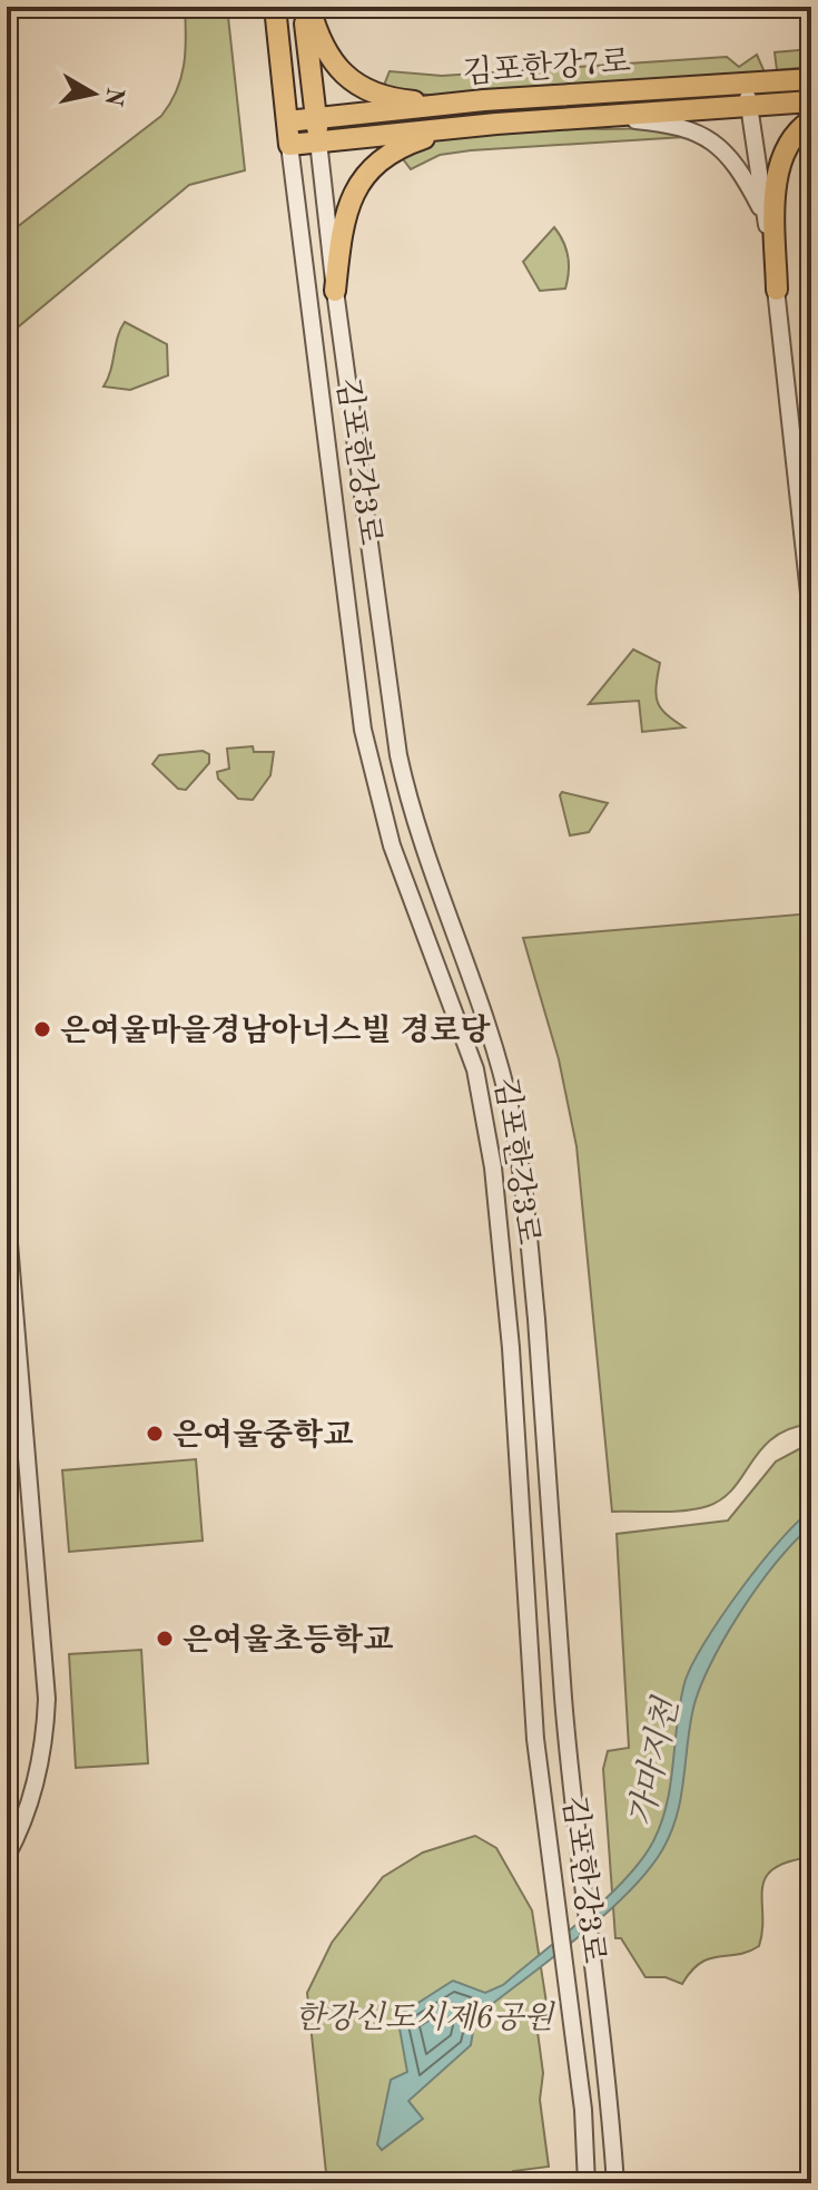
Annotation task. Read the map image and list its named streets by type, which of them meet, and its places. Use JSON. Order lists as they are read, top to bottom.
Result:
{
  "streets": {
    "main road": ["김포한강7로", "김포한강3로"]
  },
  "crossings": [
    ["김포한강7로", "김포한강3로"]
  ],
  "water": ["가마지천"],
  "parks": ["한강신도시제6공원"],
  "places": ["은여울마을경남아너스빌 경로당", "은여울중학교", "은여울초등학교"],
  "north": "right"
}
